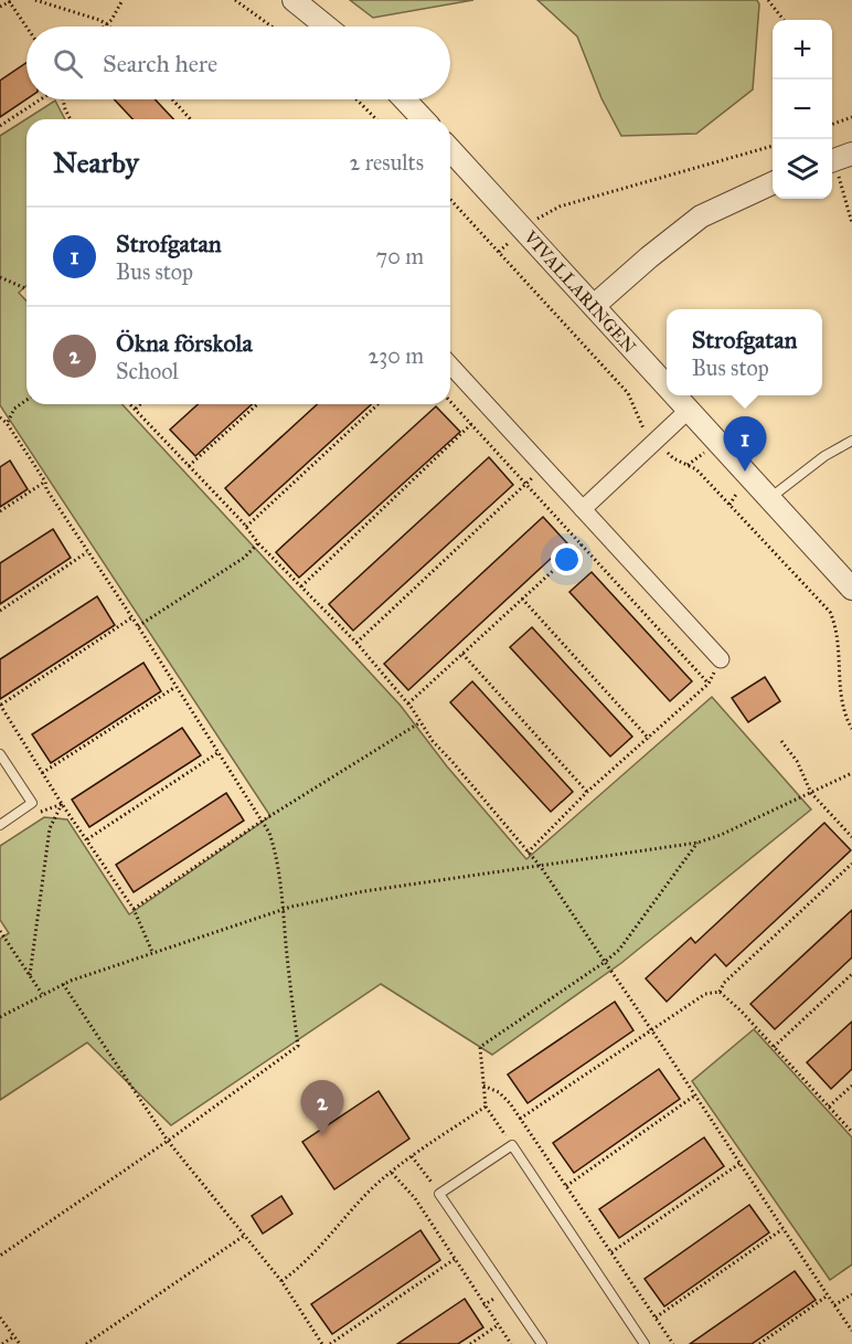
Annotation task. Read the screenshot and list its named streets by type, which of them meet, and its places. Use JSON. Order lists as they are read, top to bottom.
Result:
{
  "streets": {
    "street": ["VIVALLARINGEN"]
  },
  "page": {
    "map_buttons": ["+", "−"],
    "search": "Search here",
    "heading": ["Nearby", "2 results"],
    "list": [
      {
        "mark": "1",
        "name": "Strofgatan",
        "note": "Bus stop",
        "value": "70 m"
      },
      {
        "mark": "2",
        "name": "Ökna förskola",
        "note": "School",
        "value": "230 m"
      }
    ],
    "popup": ["Strofgatan", "Bus stop"],
    "pins": ["1", "2"]
  }
}
